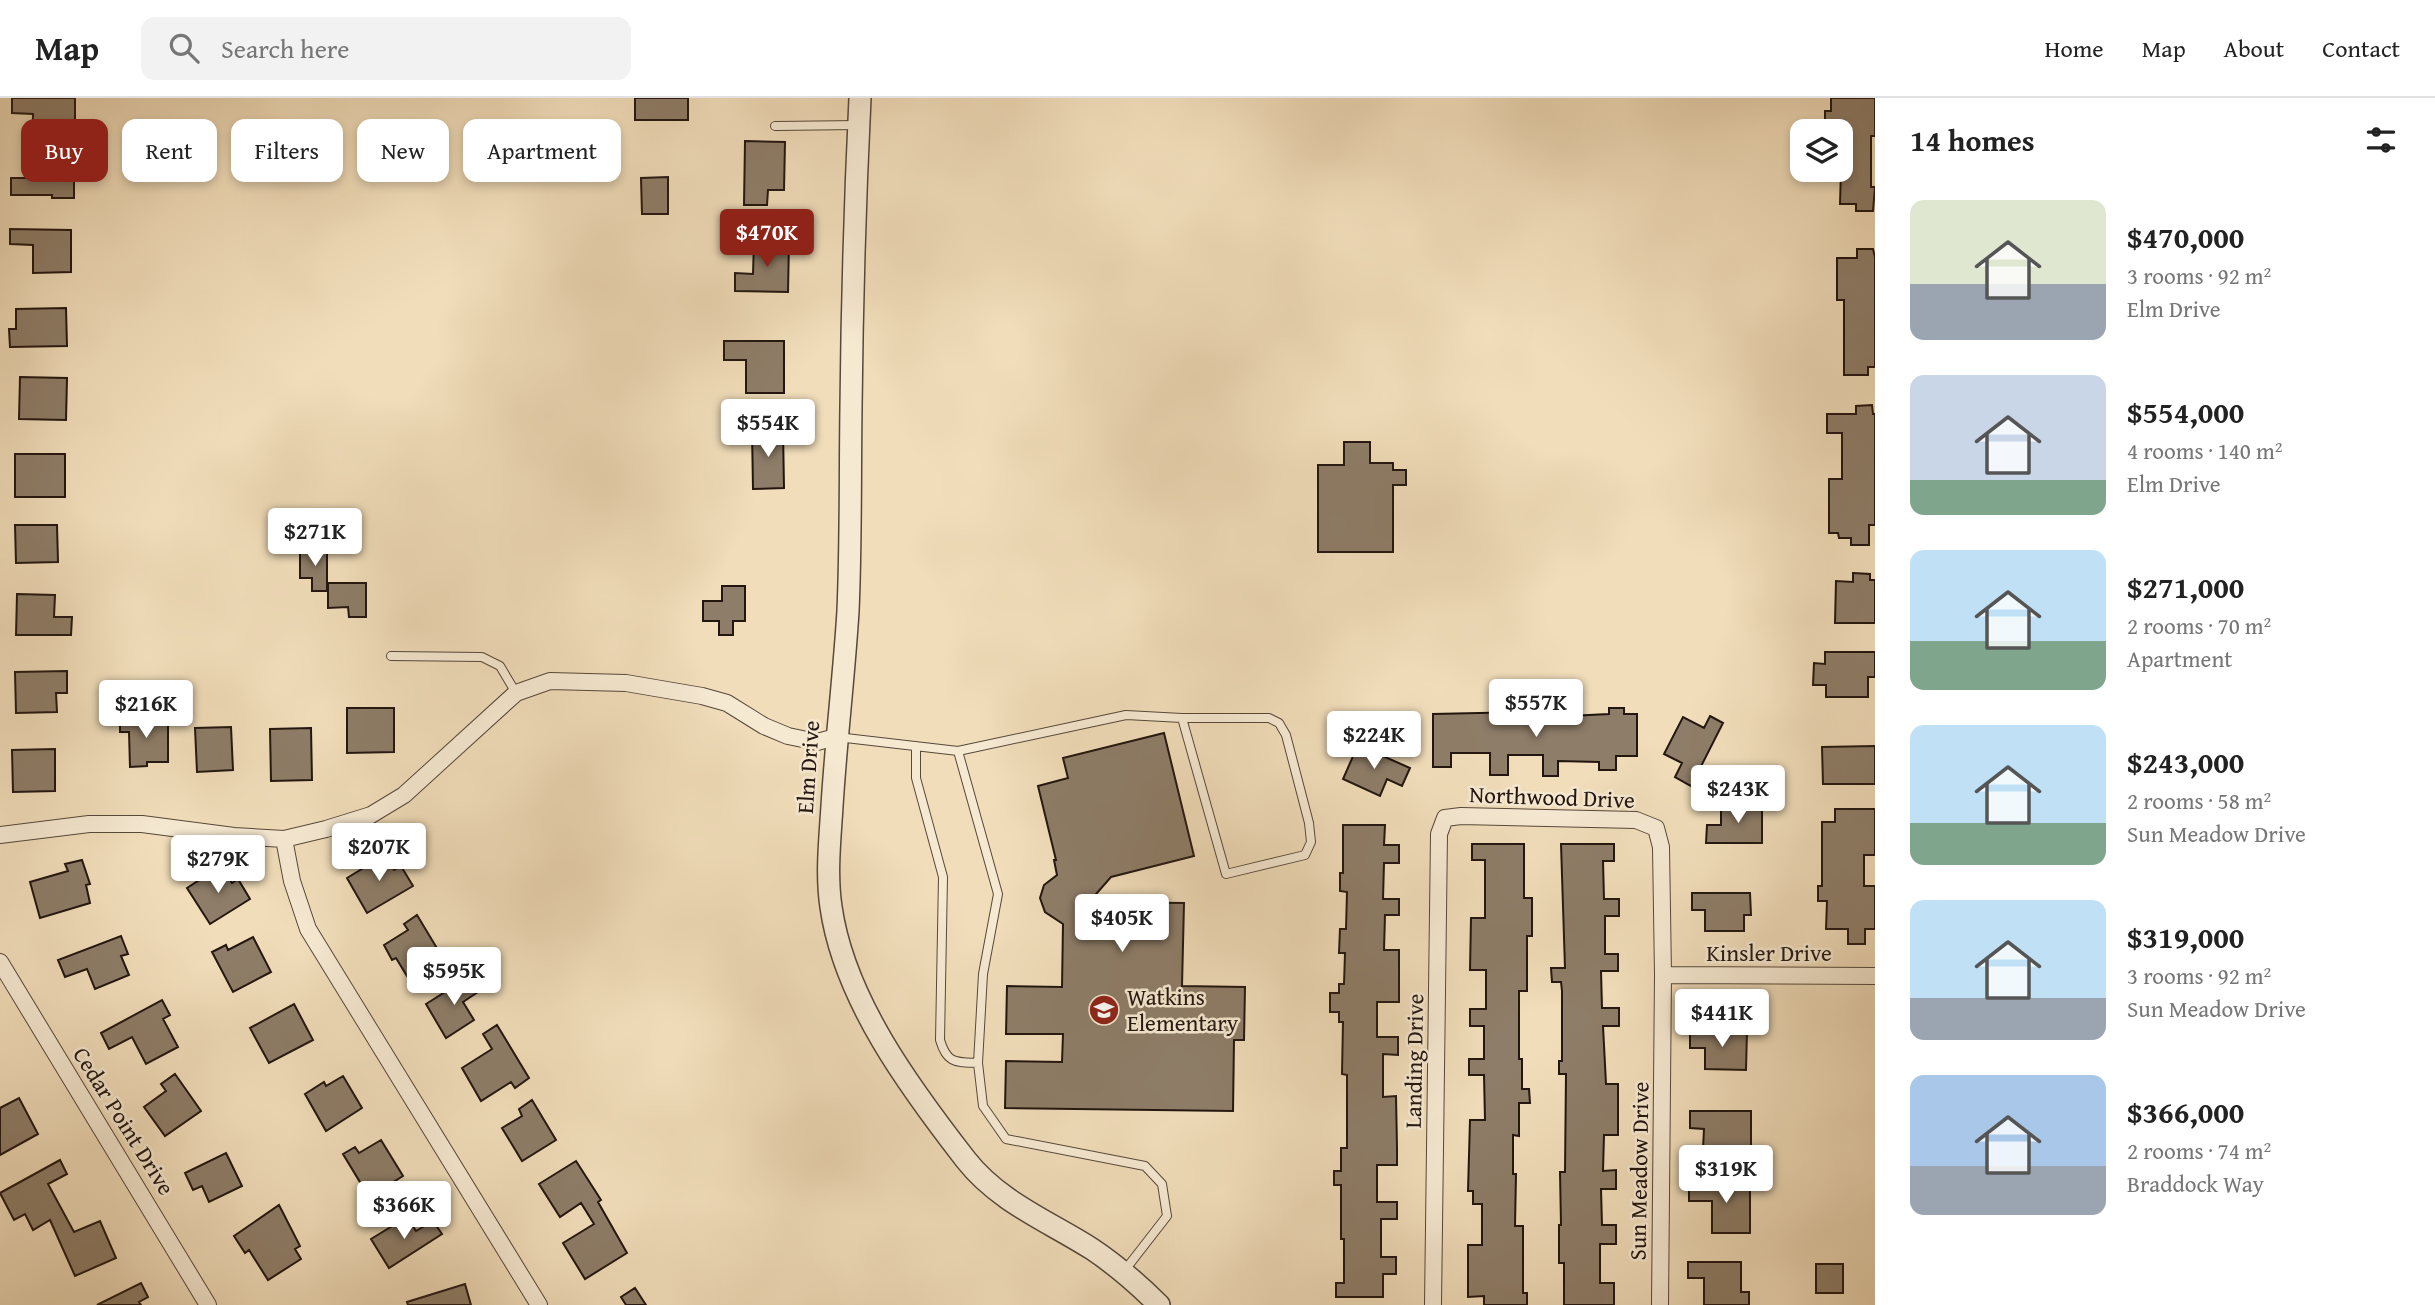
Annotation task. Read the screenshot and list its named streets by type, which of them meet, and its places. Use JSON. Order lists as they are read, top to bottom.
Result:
{
  "streets": {
    "street": [
      "Elm Drive",
      "Northwood Drive",
      "Kinsler Drive",
      "Landing Drive",
      "Cedar Point Drive",
      "Sun Meadow Drive"
    ]
  },
  "crossings": [
    ["Northwood Drive", "Landing Drive"],
    ["Northwood Drive", "Sun Meadow Drive"],
    ["Kinsler Drive", "Sun Meadow Drive"]
  ],
  "places": {
    "school or university": ["Watkins Elementary"]
  },
  "page": {
    "header": "Map",
    "search": "Search here",
    "nav": [
      "Home",
      "Map",
      "About",
      "Contact"
    ],
    "heading": "14 homes",
    "chip": [
      "Buy",
      "Rent",
      "Filters",
      "New",
      "Apartment"
    ],
    "list": [
      {
        "name": "$470,000",
        "note": "3 rooms · 92 m² · Elm Drive"
      },
      {
        "name": "$554,000",
        "note": "4 rooms · 140 m² · Elm Drive"
      },
      {
        "name": "$271,000",
        "note": "2 rooms · 70 m² · Apartment"
      },
      {
        "name": "$243,000",
        "note": "2 rooms · 58 m² · Sun Meadow Drive"
      },
      {
        "name": "$319,000",
        "note": "3 rooms · 92 m² · Sun Meadow Drive"
      },
      {
        "name": "$366,000",
        "note": "2 rooms · 74 m² · Braddock Way"
      }
    ],
    "price": [
      "$470K",
      "$554K",
      "$271K",
      "$557K",
      "$216K",
      "$224K",
      "$243K",
      "$207K",
      "$279K",
      "$405K",
      "$595K",
      "$441K",
      "$319K",
      "$366K"
    ]
  }
}
